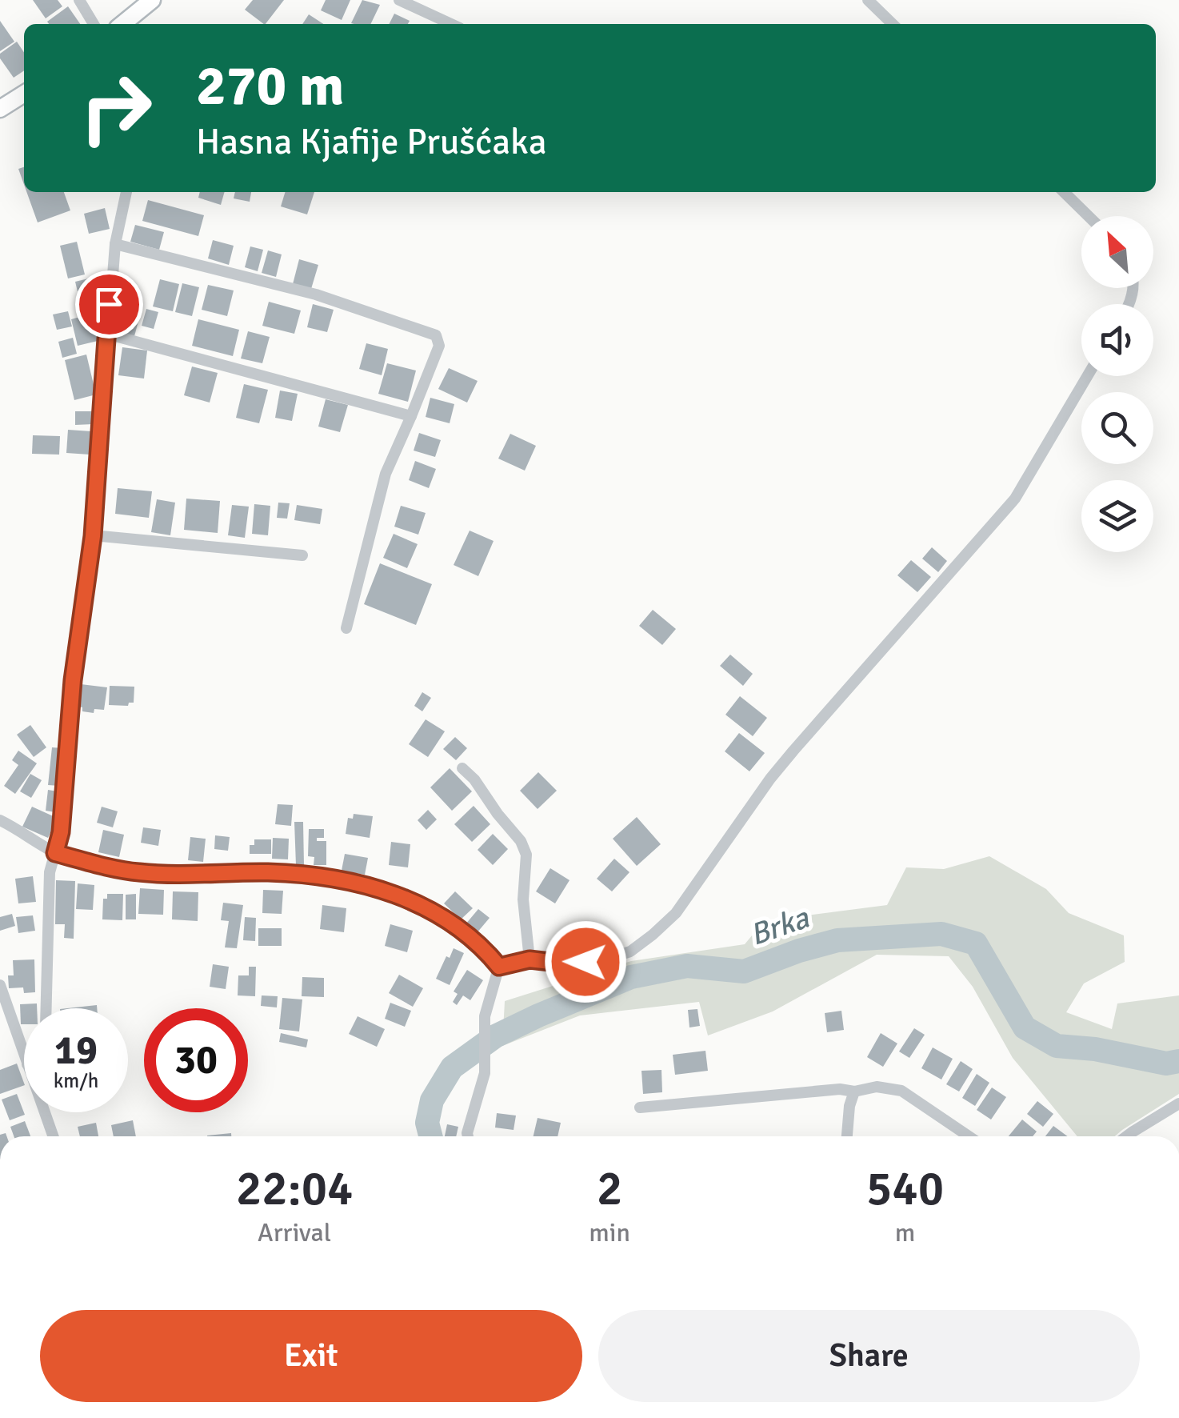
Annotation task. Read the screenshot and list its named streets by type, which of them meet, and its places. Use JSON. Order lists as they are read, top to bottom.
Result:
{
  "water": ["Brka"],
  "north": "top left",
  "page": {
    "turn": ["270 m", "Hasna Kjafije Prušćaka"],
    "speed": "19 km/h",
    "limit": "30",
    "eta": [
      "22:04",
      "Arrival",
      "2",
      "min",
      "540",
      "m"
    ],
    "buttons": ["Exit", "Share"]
  }
}
